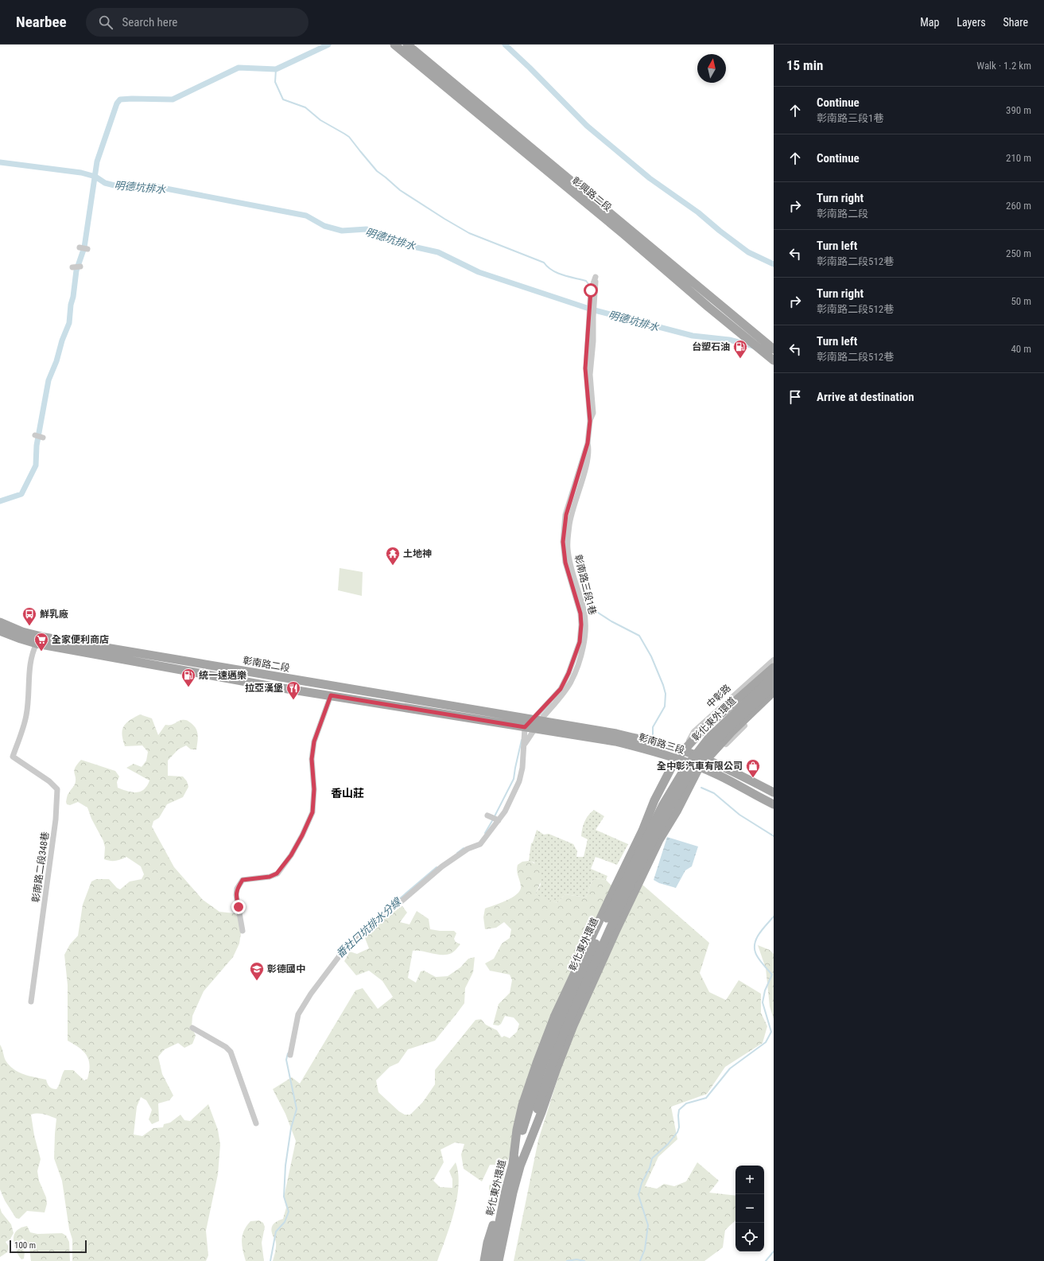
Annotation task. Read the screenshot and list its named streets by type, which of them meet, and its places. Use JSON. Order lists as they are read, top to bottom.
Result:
{
  "streets": {
    "main road": [
      "彰興路二段",
      "彰南路二段",
      "彰化東外環道",
      "彰南路三段"
    ],
    "street": ["彰南路三段1巷", "中彰路", "彰南路二段348巷"]
  },
  "crossings": [
    ["彰南路三段1巷", "彰南路二段"],
    ["彰南路三段1巷", "彰南路三段"],
    ["彰南路二段", "彰南路三段"],
    ["彰南路二段", "彰南路二段348巷"],
    ["中彰路", "彰南路三段"]
  ],
  "districts": ["香山莊"],
  "water": ["明德坑排水", "番社口坑排水分線"],
  "places": {
    "fuel station": ["台塑石油", "統一速邁樂"],
    "temple": ["土地神"],
    "bus stop": ["鮮乳廠"],
    "supermarket": ["全家便利商店"],
    "restaurant": ["拉亞漢堡"],
    "shop": ["全中彰汽車有限公司"],
    "school or university": ["彰德國中"]
  },
  "scale_bar": "100 m",
  "north": "top",
  "page": {
    "header": "Nearbee",
    "search": "Search here",
    "nav": ["Map", "Layers", "Share"],
    "heading": ["15 min", "Walk · 1.2 km"],
    "list": [
      ["Continue", "彰南路三段1巷", "390 m"],
      ["Continue", "210 m"],
      ["Turn right", "彰南路二段", "260 m"],
      ["Turn left", "彰南路二段512巷", "250 m"],
      ["Turn right", "彰南路二段512巷", "50 m"],
      ["Turn left", "彰南路二段512巷", "40 m"],
      "Arrive at destination"
    ],
    "map_buttons": ["+", "−"],
    "scale": "100 m"
  }
}
